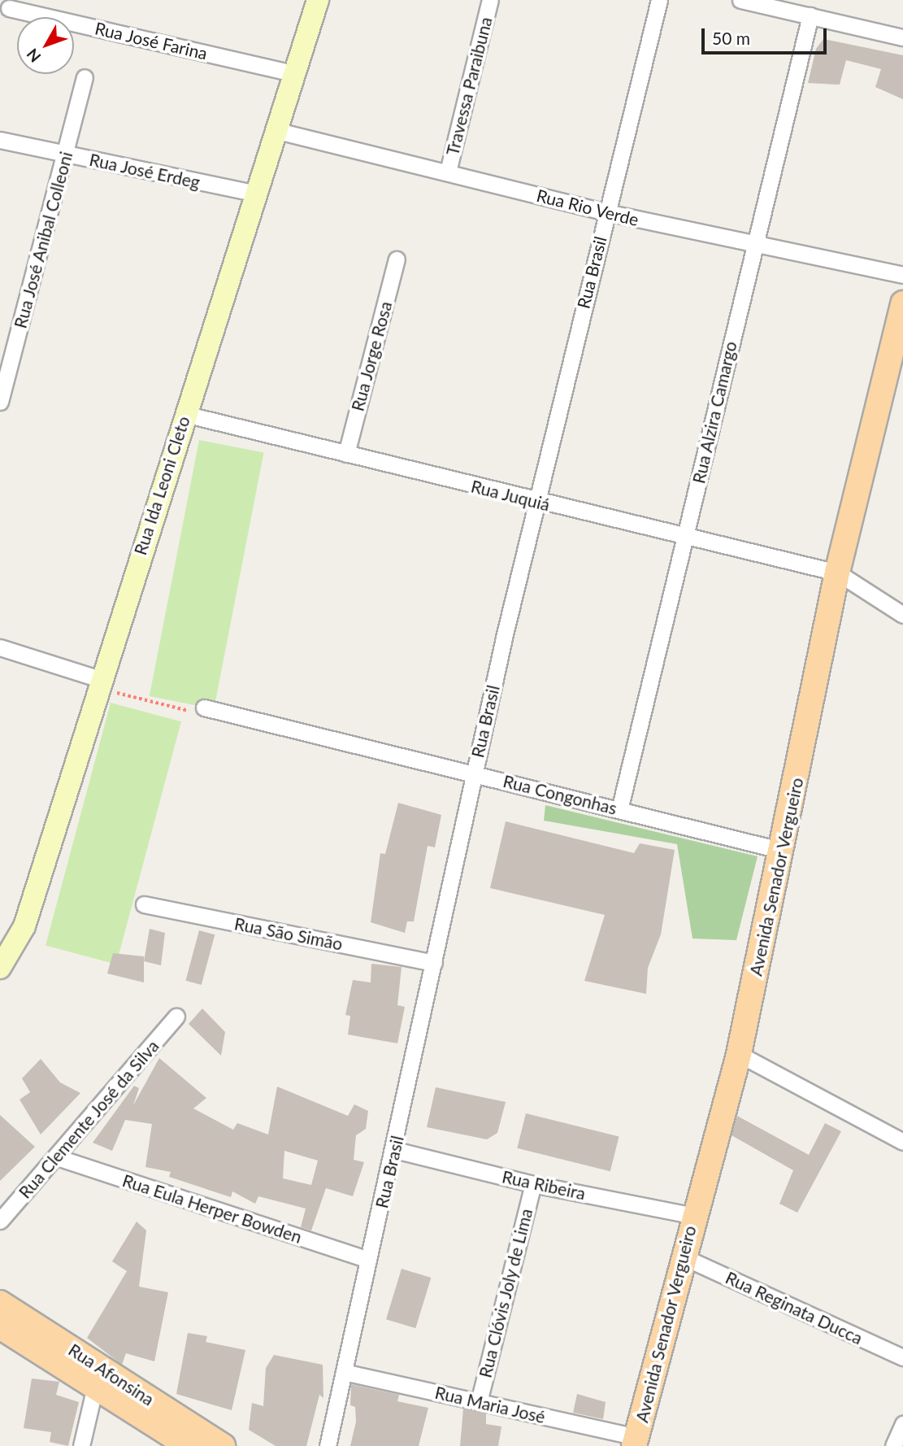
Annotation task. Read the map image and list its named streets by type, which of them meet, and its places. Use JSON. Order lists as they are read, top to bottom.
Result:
{
  "streets": {
    "main road": ["Avenida Senador Vergueiro", "Rua Afonsina"],
    "street": [
      "Rua José Farina",
      "Travessa Paraibuna",
      "Rua José Erdeg",
      "Rua Rio Verde",
      "Rua José Anibal Colleoni",
      "Rua Brasil",
      "Rua Jorge Rosa",
      "Rua Alzira Camargo",
      "Rua Ida Leoni Cleto",
      "Rua Juquiá",
      "Rua Congonhas",
      "Rua São Simão",
      "Rua Clemente José da Silva",
      "Rua Ribeira",
      "Rua Eula Herper Bowden",
      "Rua Clóvis Joly de Lima",
      "Rua Reginata Ducca",
      "Rua Maria José"
    ]
  },
  "crossings": [
    ["Rua José Farina", "Rua Ida Leoni Cleto"],
    ["Travessa Paraibuna", "Rua Rio Verde"],
    ["Rua José Erdeg", "Rua José Anibal Colleoni"],
    ["Rua José Erdeg", "Rua Ida Leoni Cleto"],
    ["Rua Rio Verde", "Rua Brasil"],
    ["Rua Rio Verde", "Rua Alzira Camargo"],
    ["Rua Rio Verde", "Rua Ida Leoni Cleto"],
    ["Rua Brasil", "Rua Juquiá"],
    ["Rua Brasil", "Rua Congonhas"],
    ["Rua Brasil", "Rua São Simão"],
    ["Rua Brasil", "Rua Ribeira"],
    ["Rua Brasil", "Rua Eula Herper Bowden"],
    ["Rua Brasil", "Rua Maria José"],
    ["Rua Jorge Rosa", "Rua Juquiá"],
    ["Rua Alzira Camargo", "Rua Juquiá"],
    ["Rua Alzira Camargo", "Rua Congonhas"],
    ["Rua Ida Leoni Cleto", "Rua Juquiá"],
    ["Rua Juquiá", "Avenida Senador Vergueiro"],
    ["Rua Congonhas", "Avenida Senador Vergueiro"],
    ["Avenida Senador Vergueiro", "Rua Ribeira"],
    ["Avenida Senador Vergueiro", "Rua Reginata Ducca"],
    ["Avenida Senador Vergueiro", "Rua Maria José"],
    ["Rua Clemente José da Silva", "Rua Eula Herper Bowden"],
    ["Rua Ribeira", "Rua Clóvis Joly de Lima"],
    ["Rua Clóvis Joly de Lima", "Rua Maria José"]
  ],
  "scale_bar": "50 m",
  "north": "bottom left"
}
